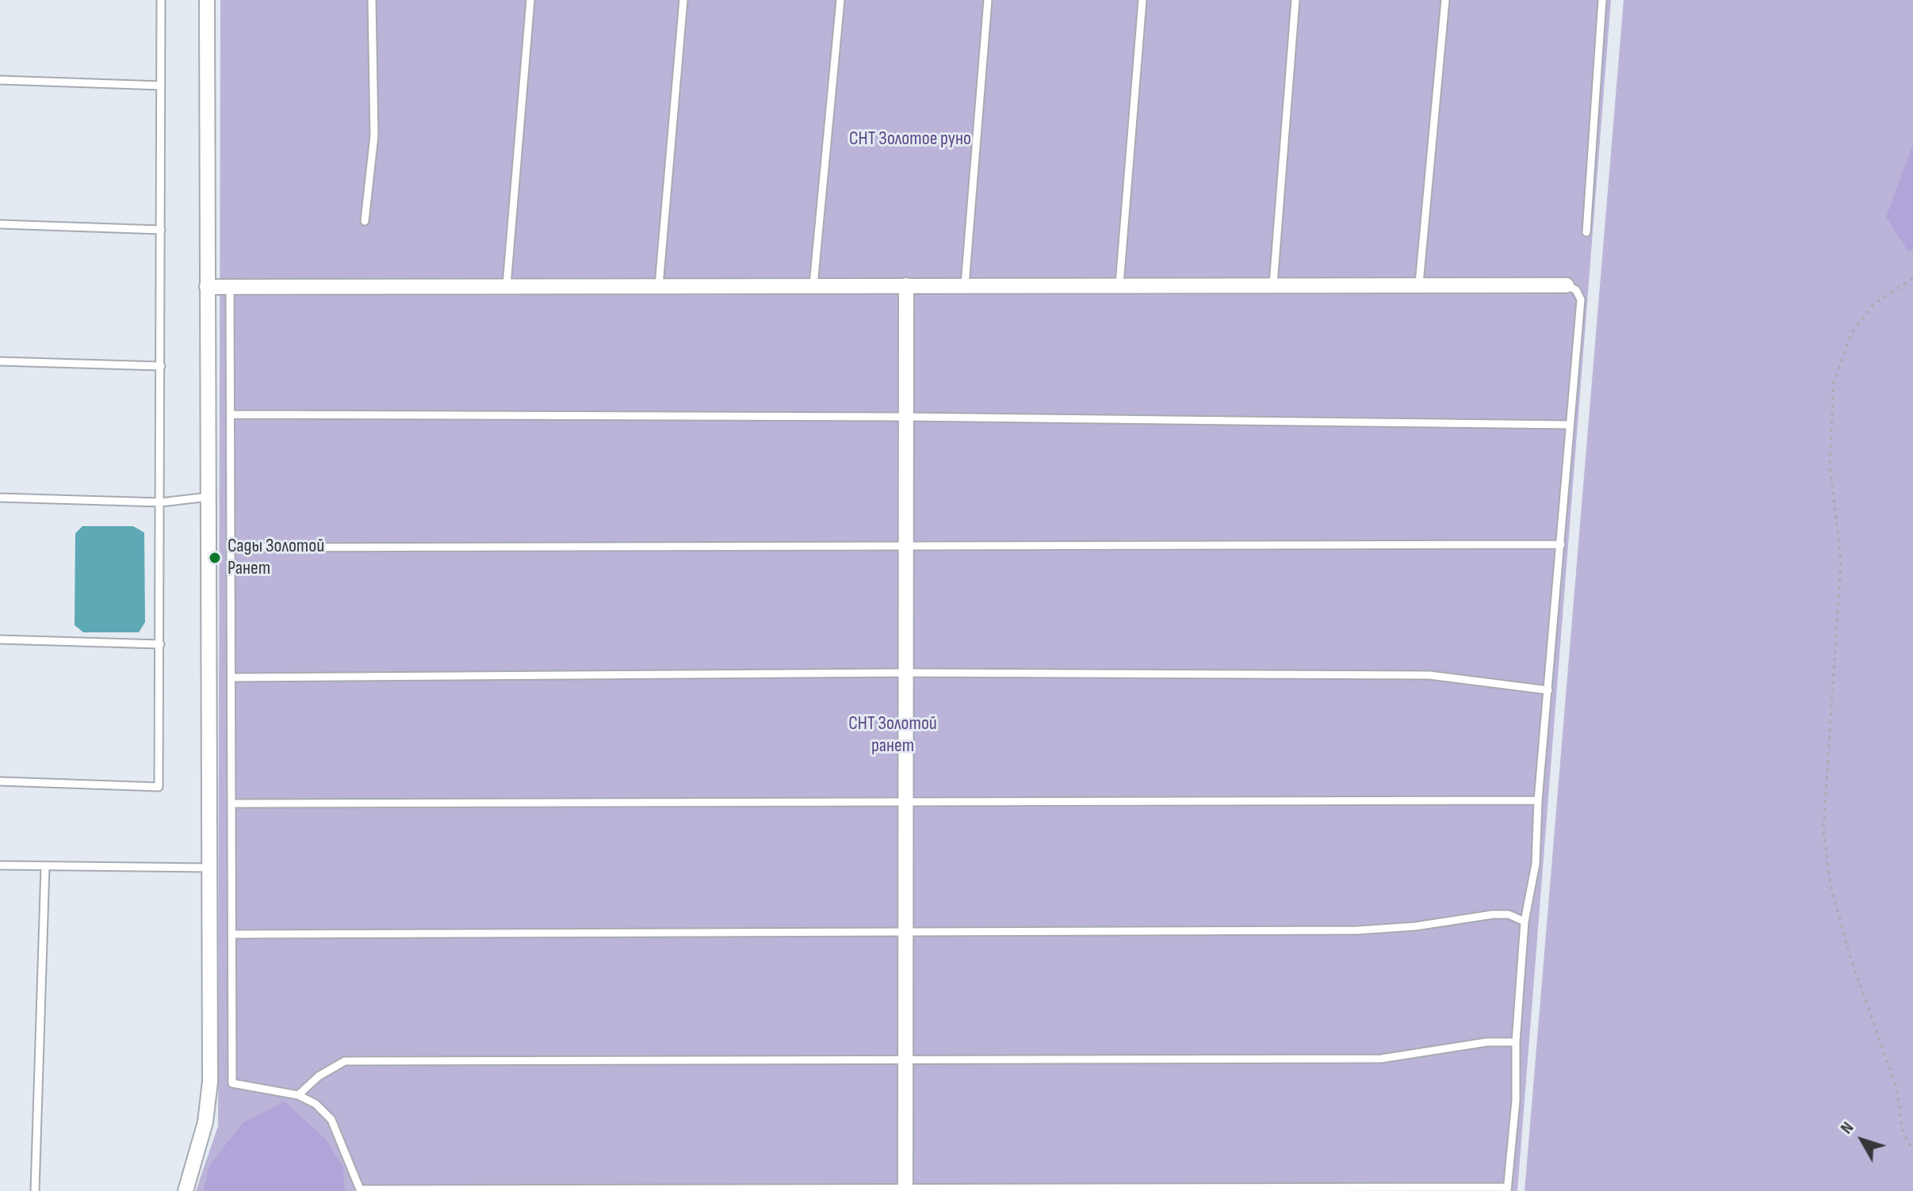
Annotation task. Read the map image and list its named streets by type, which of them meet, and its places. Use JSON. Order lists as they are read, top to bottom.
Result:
{
  "parks": ["СНТ Золотое руно", "СНТ Золотой ранет"],
  "places": ["Сады Золотой Ранет"],
  "north": "top left"
}
